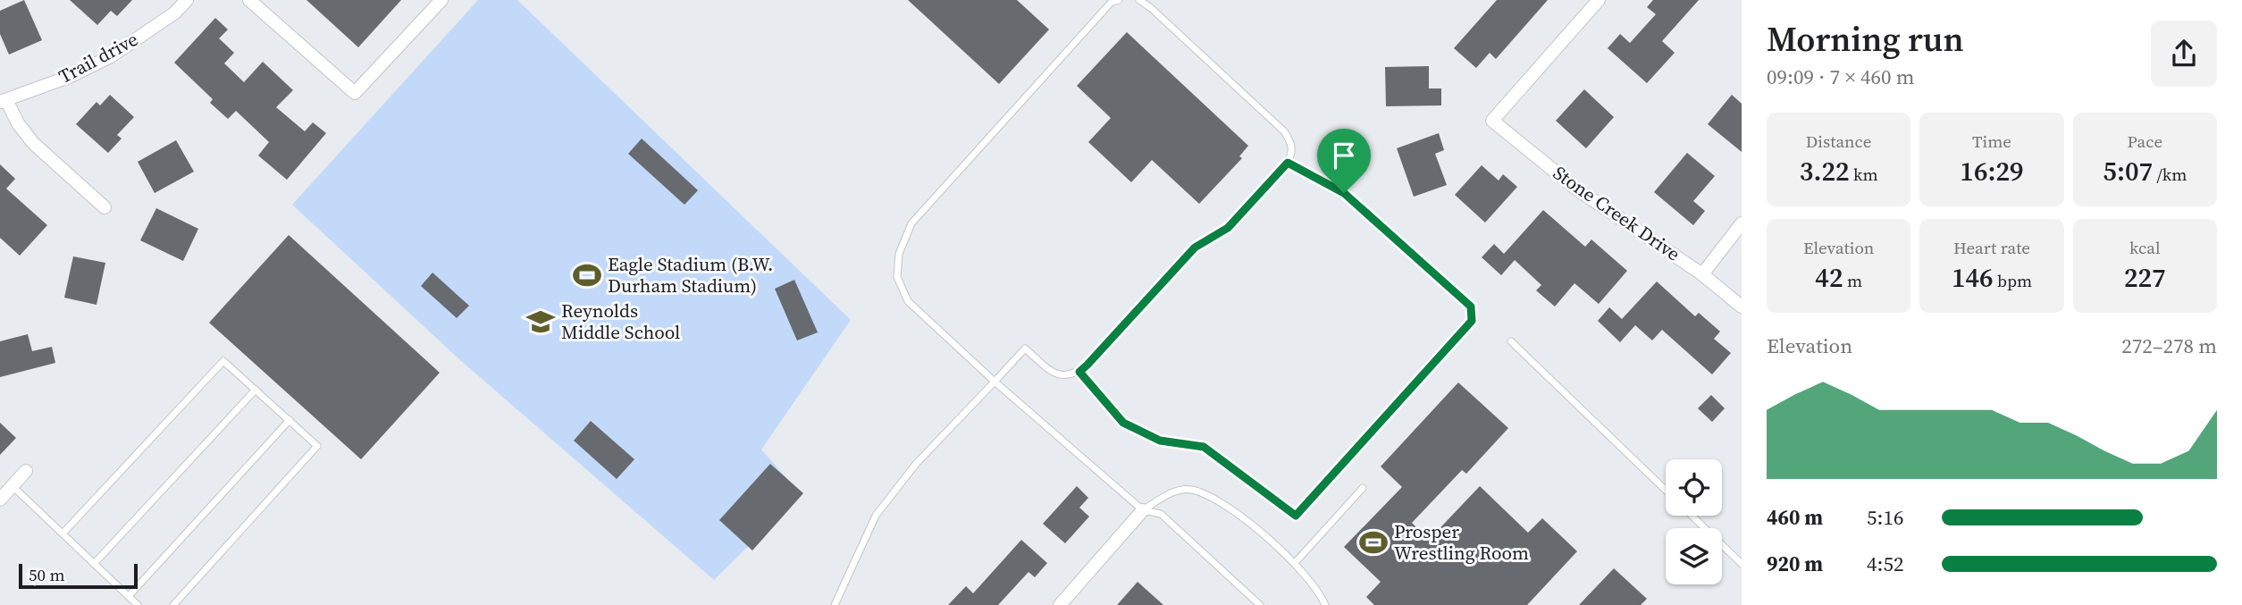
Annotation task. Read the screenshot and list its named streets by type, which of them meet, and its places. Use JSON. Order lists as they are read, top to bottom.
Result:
{
  "streets": {
    "street": ["Trail drive", "Stone Creek Drive"]
  },
  "places": {
    "sports": ["Eagle Stadium (B.W. Durham Stadium)", "Prosper Wrestling Room"],
    "school or university": ["Reynolds Middle School"]
  },
  "scale_bar": "50 m",
  "page": {
    "heading": ["Morning run", "09:09 · 7 × 460 m"],
    "stats": [
      ["Distance", "3.22 km"],
      ["Time", "16:29"],
      ["Pace", "5:07 /km"],
      ["Elevation", "42 m"],
      ["Heart rate", "146 bpm"],
      ["kcal", "227"]
    ],
    "chart": ["Elevation", "272–278 m"],
    "list": [
      {
        "name": "460 m",
        "note": "5:16"
      },
      {
        "name": "920 m",
        "note": "4:52"
      }
    ],
    "scale": "50 m"
  }
}
